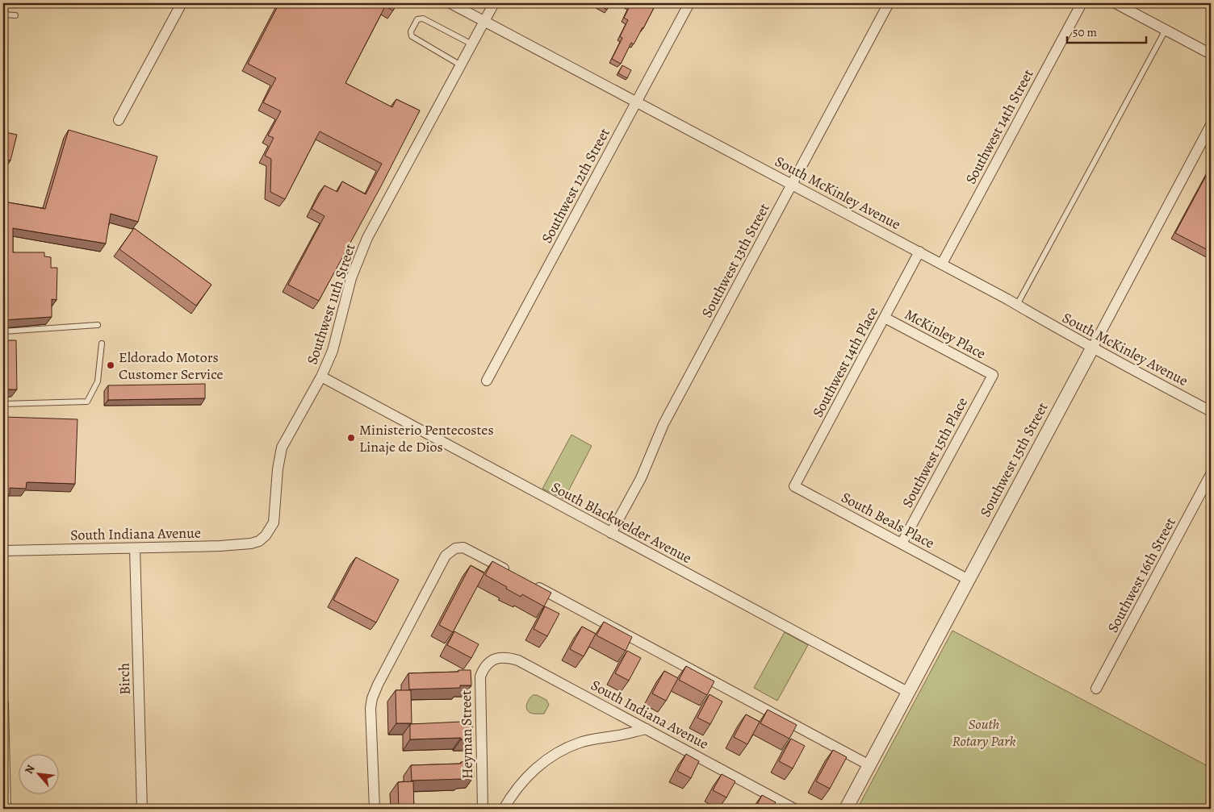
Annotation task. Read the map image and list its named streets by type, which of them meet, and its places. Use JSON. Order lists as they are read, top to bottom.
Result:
{
  "streets": {
    "street": [
      "Southwest 14th Street",
      "Southwest 12th Street",
      "South McKinley Avenue",
      "Southwest 13th Street",
      "Southwest 11th Street",
      "McKinley Place",
      "Southwest 14th Place",
      "Southwest 15th Place",
      "Southwest 15th Street",
      "South Beals Place",
      "South Blackwelder Avenue",
      "South Indiana Avenue",
      "Southwest 16th Street",
      "Birch",
      "Heyman Street"
    ]
  },
  "crossings": [
    ["Southwest 14th Street", "South McKinley Avenue"],
    ["Southwest 12th Street", "South McKinley Avenue"],
    ["South McKinley Avenue", "Southwest 13th Street"],
    ["South McKinley Avenue", "Southwest 11th Street"],
    ["South McKinley Avenue", "Southwest 14th Place"],
    ["South McKinley Avenue", "Southwest 15th Street"],
    ["Southwest 13th Street", "South Blackwelder Avenue"],
    ["Southwest 11th Street", "South Blackwelder Avenue"],
    ["Southwest 11th Street", "South Indiana Avenue"],
    ["McKinley Place", "Southwest 14th Place"],
    ["McKinley Place", "Southwest 15th Place"],
    ["Southwest 14th Place", "South Beals Place"],
    ["Southwest 15th Place", "South Beals Place"],
    ["Southwest 15th Street", "South Beals Place"],
    ["Southwest 15th Street", "South Blackwelder Avenue"],
    ["South Indiana Avenue", "Birch"],
    ["South Indiana Avenue", "Heyman Street"]
  ],
  "parks": ["South Rotary Park"],
  "places": ["Eldorado Motors Customer Service", "Ministerio Pentecostes Linaje de Dios"],
  "scale_bar": "50 m",
  "north": "top left"
}
